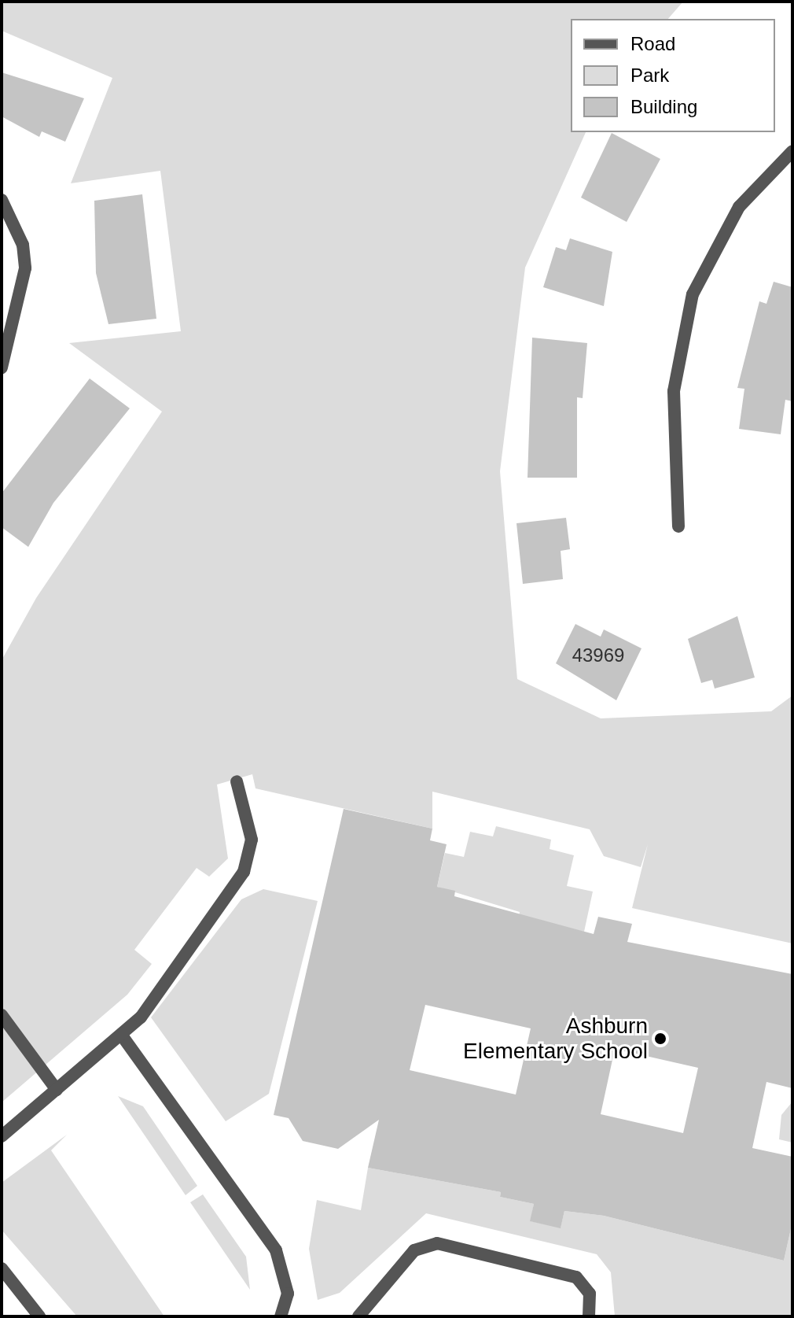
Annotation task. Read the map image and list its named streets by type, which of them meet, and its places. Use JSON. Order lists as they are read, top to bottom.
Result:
{
  "places": ["Ashburn Elementary School"],
  "house_numbers": ["43969"],
  "legend": ["Road", "Park", "Building"]
}
